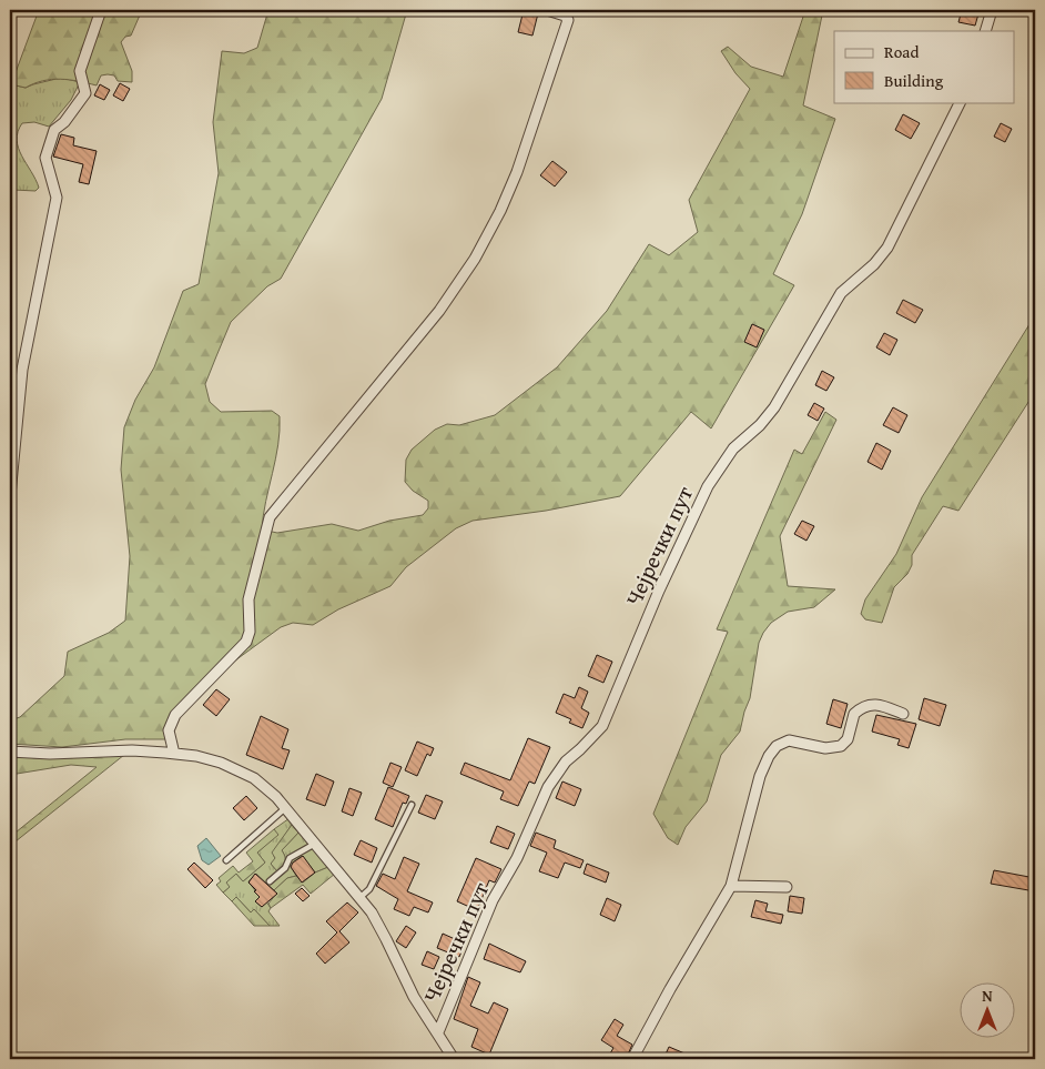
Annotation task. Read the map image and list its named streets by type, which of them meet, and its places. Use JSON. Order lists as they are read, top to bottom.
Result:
{
  "streets": {
    "street": ["Чејречки пут"]
  },
  "legend": ["Road", "Building"],
  "north": "top"
}
